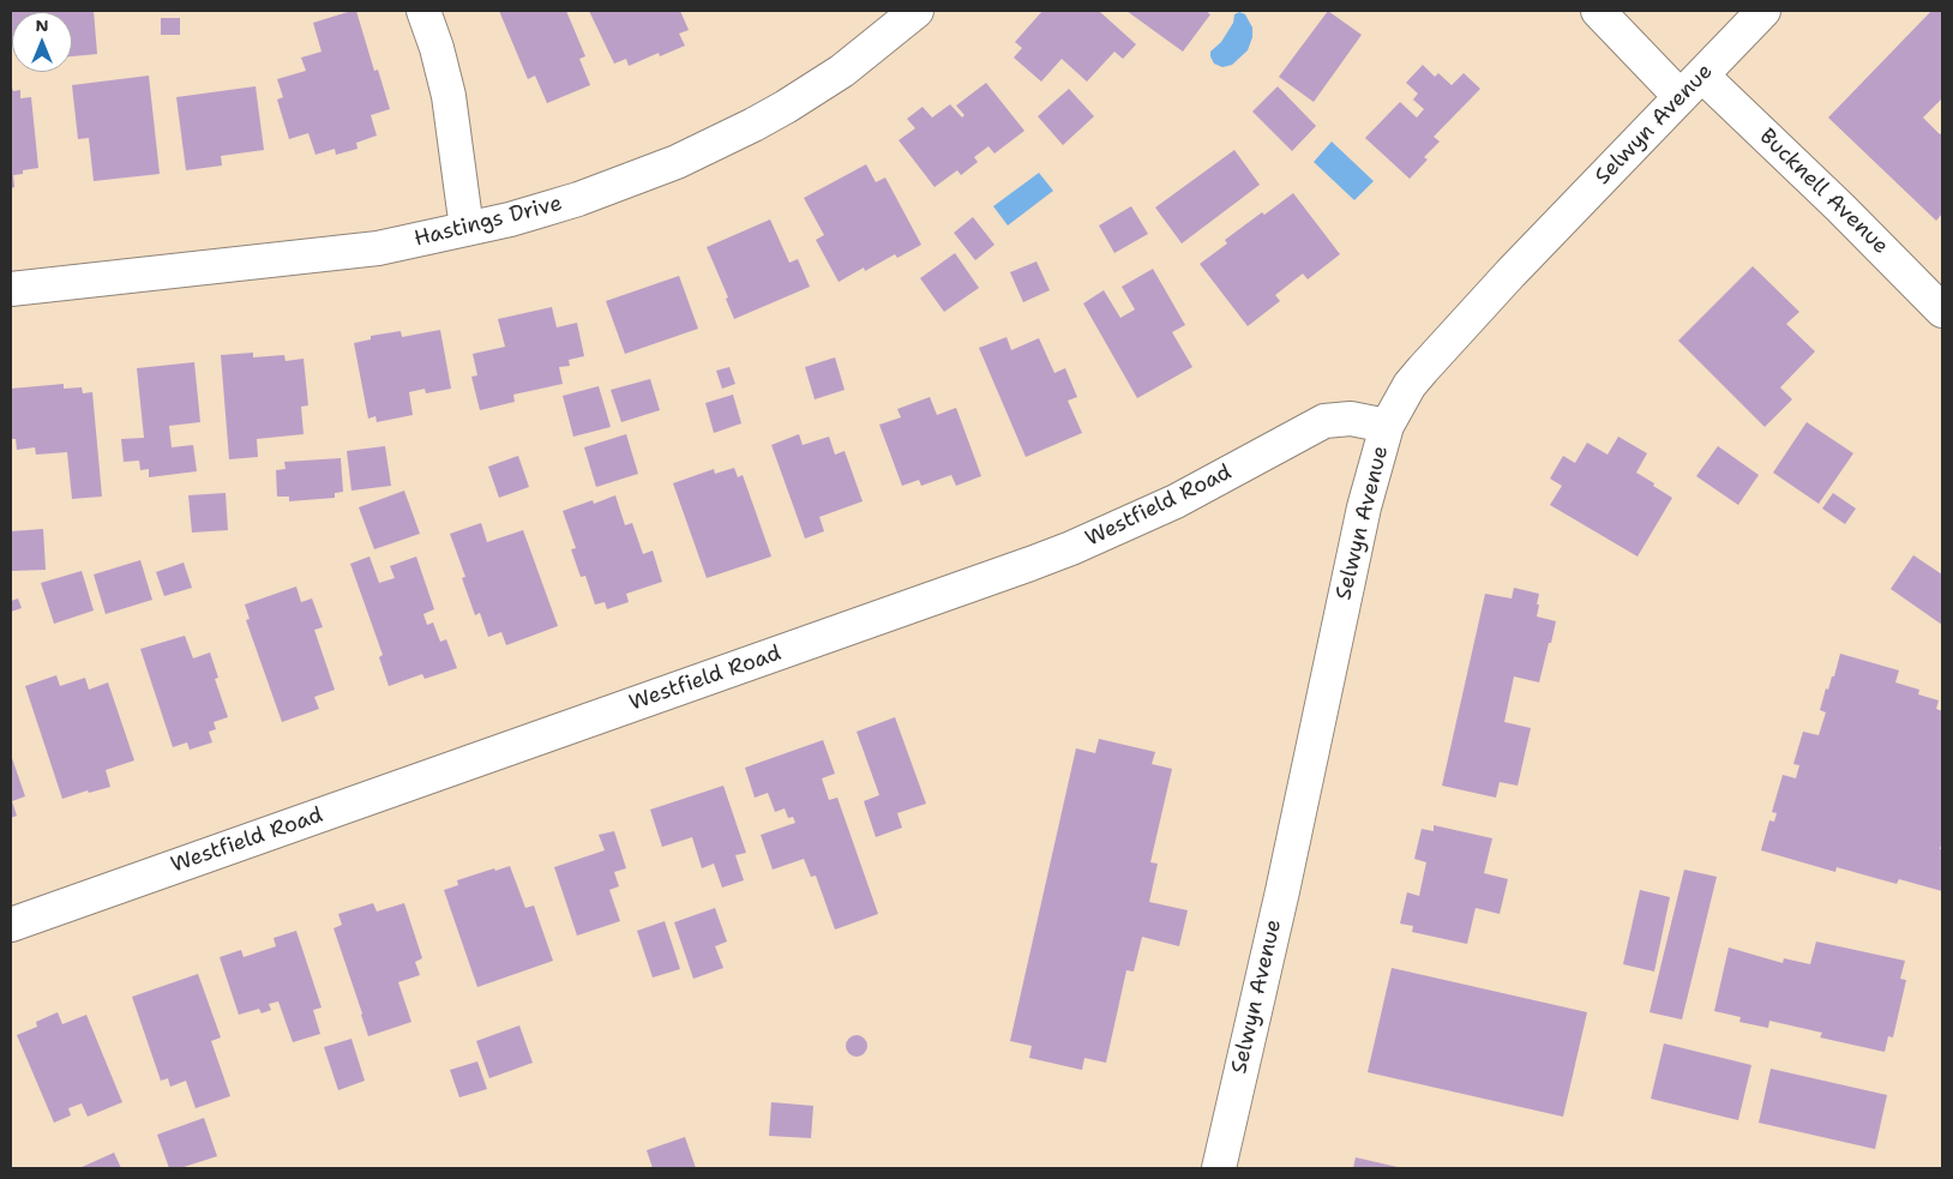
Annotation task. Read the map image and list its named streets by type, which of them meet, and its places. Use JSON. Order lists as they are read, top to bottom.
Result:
{
  "streets": {
    "street": [
      "Selwyn Avenue",
      "Bucknell Avenue",
      "Hastings Drive",
      "Westfield Road"
    ]
  },
  "crossings": [
    ["Selwyn Avenue", "Bucknell Avenue"],
    ["Selwyn Avenue", "Westfield Road"]
  ],
  "north": "top"
}
